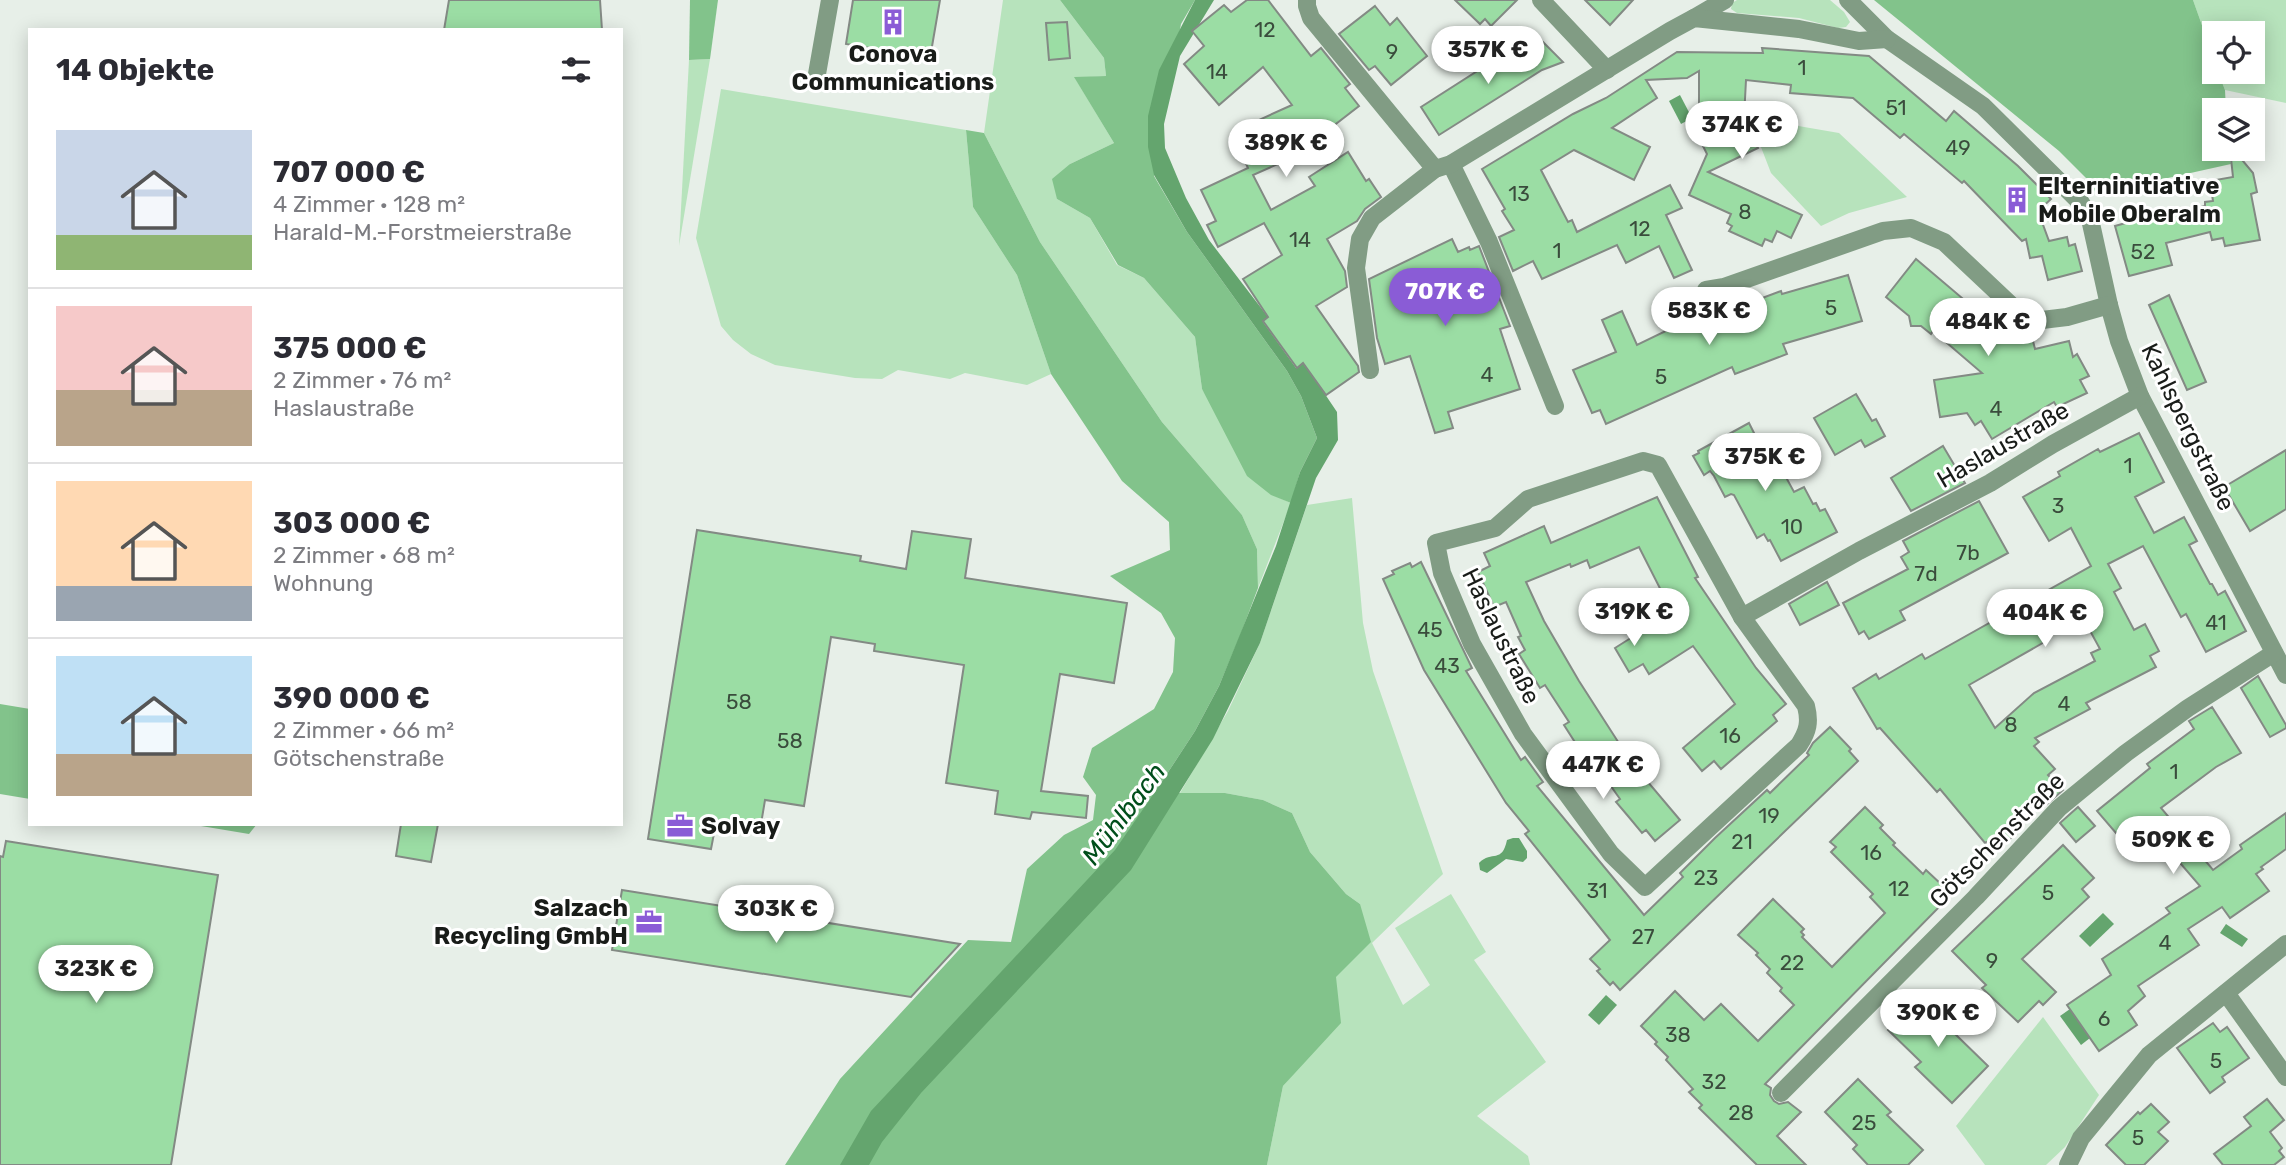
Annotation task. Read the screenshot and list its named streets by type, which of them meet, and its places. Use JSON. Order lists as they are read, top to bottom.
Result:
{
  "streets": {
    "street": ["Kahlspergstraße", "Haslaustraße", "Götschenstraße"]
  },
  "crossings": [
    ["Kahlspergstraße", "Haslaustraße"],
    ["Kahlspergstraße", "Götschenstraße"]
  ],
  "water": ["Mühlbach"],
  "places": {
    "building": ["Conova Communications", "Elterninitiative Mobile Oberalm"],
    "office": ["Solvay", "Salzach Recycling GmbH"]
  },
  "house_numbers": [
    "12",
    "9",
    "1",
    "14",
    "51",
    "49",
    "13",
    "8",
    "12",
    "14",
    "1",
    "52",
    "5",
    "4",
    "5",
    "4",
    "1",
    "3",
    "10",
    "7b",
    "7d",
    "41",
    "45",
    "43",
    "58",
    "4",
    "8",
    "16",
    "58",
    "1",
    "19",
    "21",
    "16",
    "23",
    "12",
    "31",
    "5",
    "27",
    "4",
    "9",
    "22",
    "6",
    "38",
    "5",
    "32",
    "28",
    "25",
    "5"
  ],
  "page": {
    "price": [
      "357K €",
      "374K €",
      "389K €",
      "707K €",
      "583K €",
      "484K €",
      "375K €",
      "319K €",
      "404K €",
      "447K €",
      "509K €",
      "303K €",
      "323K €",
      "390K €"
    ],
    "heading": "14 Objekte",
    "list": [
      {
        "name": "707 000 €",
        "note": "4 Zimmer · 128 m² · Harald-M.-Forstmeierstraße"
      },
      {
        "name": "375 000 €",
        "note": "2 Zimmer · 76 m² · Haslaustraße"
      },
      {
        "name": "303 000 €",
        "note": "2 Zimmer · 68 m² · Wohnung"
      },
      {
        "name": "390 000 €",
        "note": "2 Zimmer · 66 m² · Götschenstraße"
      }
    ]
  }
}
